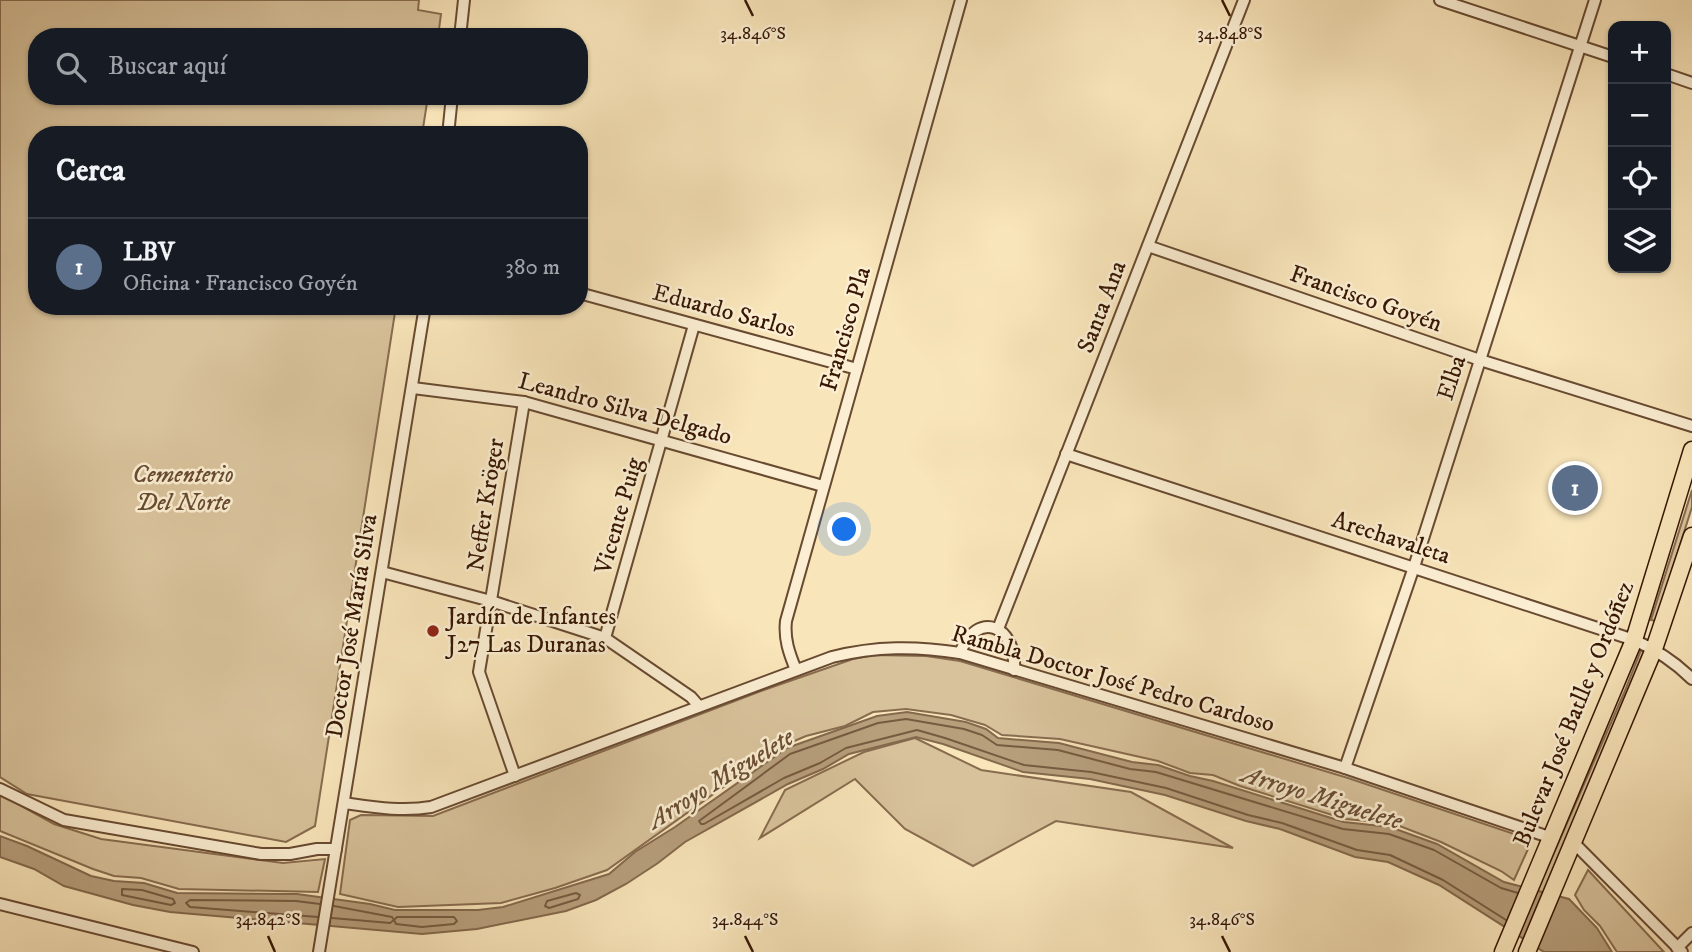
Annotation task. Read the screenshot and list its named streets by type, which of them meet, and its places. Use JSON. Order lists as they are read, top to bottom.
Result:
{
  "streets": {
    "main road": ["Bulevar José Batlle y Ordóñez"],
    "street": [
      "Francisco Goyén",
      "Santa Ana",
      "Eduardo Sarlos",
      "Francisco Pla",
      "Elba",
      "Leandro Silva Delgado",
      "Neffer Kröger",
      "Vicente Puig",
      "Arechavaleta",
      "Doctor José María Silva",
      "Rambla Doctor José Pedro Cardoso"
    ]
  },
  "crossings": [
    ["Francisco Goyén", "Santa Ana"],
    ["Francisco Goyén", "Elba"],
    ["Santa Ana", "Arechavaleta"],
    ["Eduardo Sarlos", "Francisco Pla"],
    ["Eduardo Sarlos", "Vicente Puig"],
    ["Francisco Pla", "Leandro Silva Delgado"],
    ["Francisco Pla", "Rambla Doctor José Pedro Cardoso"],
    ["Elba", "Arechavaleta"],
    ["Elba", "Rambla Doctor José Pedro Cardoso"],
    ["Leandro Silva Delgado", "Neffer Kröger"],
    ["Leandro Silva Delgado", "Vicente Puig"],
    ["Leandro Silva Delgado", "Doctor José María Silva"],
    ["Neffer Kröger", "Rambla Doctor José Pedro Cardoso"],
    ["Arechavaleta", "Bulevar José Batlle y Ordóñez"],
    ["Doctor José María Silva", "Rambla Doctor José Pedro Cardoso"],
    ["Rambla Doctor José Pedro Cardoso", "Bulevar José Batlle y Ordóñez"]
  ],
  "water": ["Arroyo Miguelete"],
  "parks": ["Cementerio Del Norte"],
  "places": ["Jardín de Infantes J27 Las Duranas"],
  "page": {
    "map_buttons": ["+", "−"],
    "search": "Buscar aquí",
    "heading": "Cerca",
    "list": [
      {
        "mark": "1",
        "name": "LBV",
        "note": "Oficina · Francisco Goyén",
        "value": "380 m"
      }
    ],
    "pins": "1"
  },
  "coordinates": [
    "34.846°S",
    "34.848°S",
    "34.842°S",
    "34.844°S"
  ]
}
